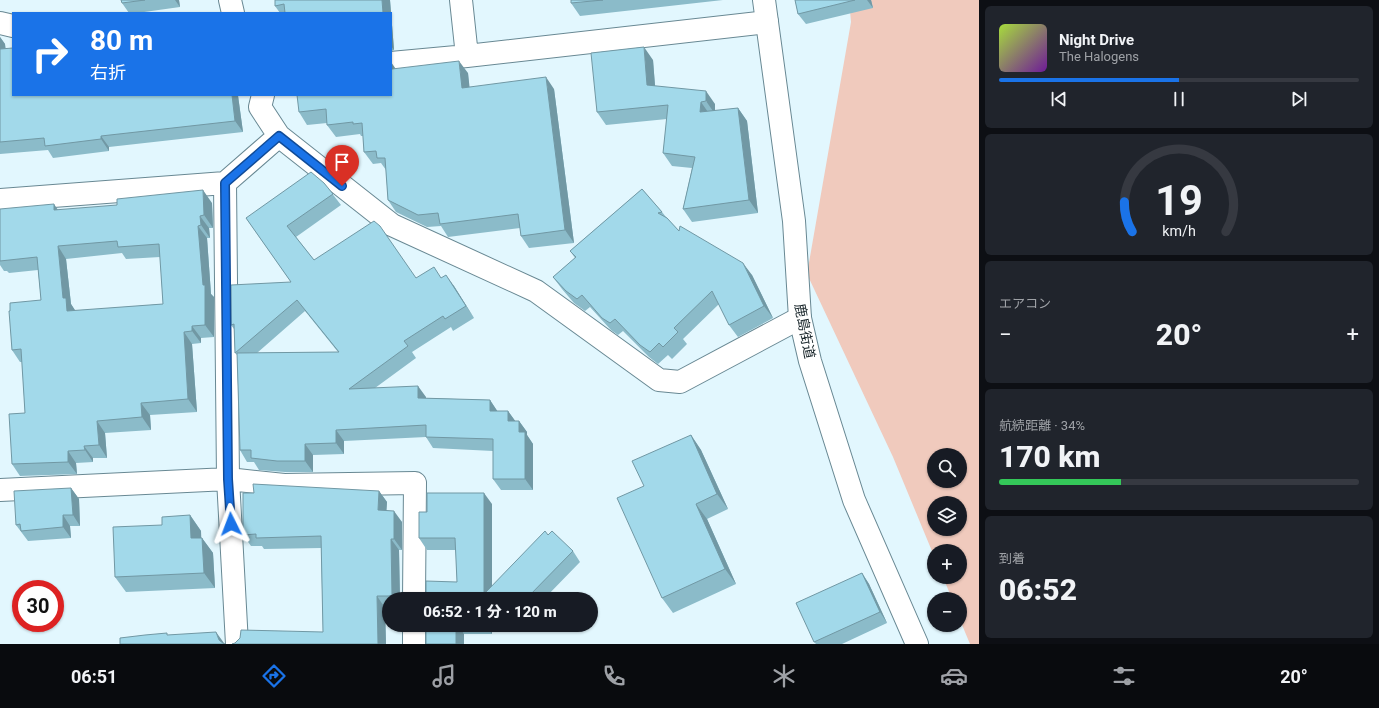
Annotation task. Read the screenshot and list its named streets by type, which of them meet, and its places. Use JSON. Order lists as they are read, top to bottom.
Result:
{
  "streets": {
    "street": ["鹿島街道"]
  },
  "page": {
    "turn": ["80 m", "右折"],
    "song": ["Night Drive", "The Halogens"],
    "tile": [
      "エアコン",
      ["航続距離 · 34%", "170 km"],
      ["到着", "06:52"]
    ],
    "heat": ["−", "20°", "+"],
    "map_buttons": ["+", "−"],
    "limit": "30",
    "trip": "06:52 · 1 分 · 120 m",
    "tabs": ["06:51", "20°"],
    "gauge": ["19", "km/h"]
  }
}
